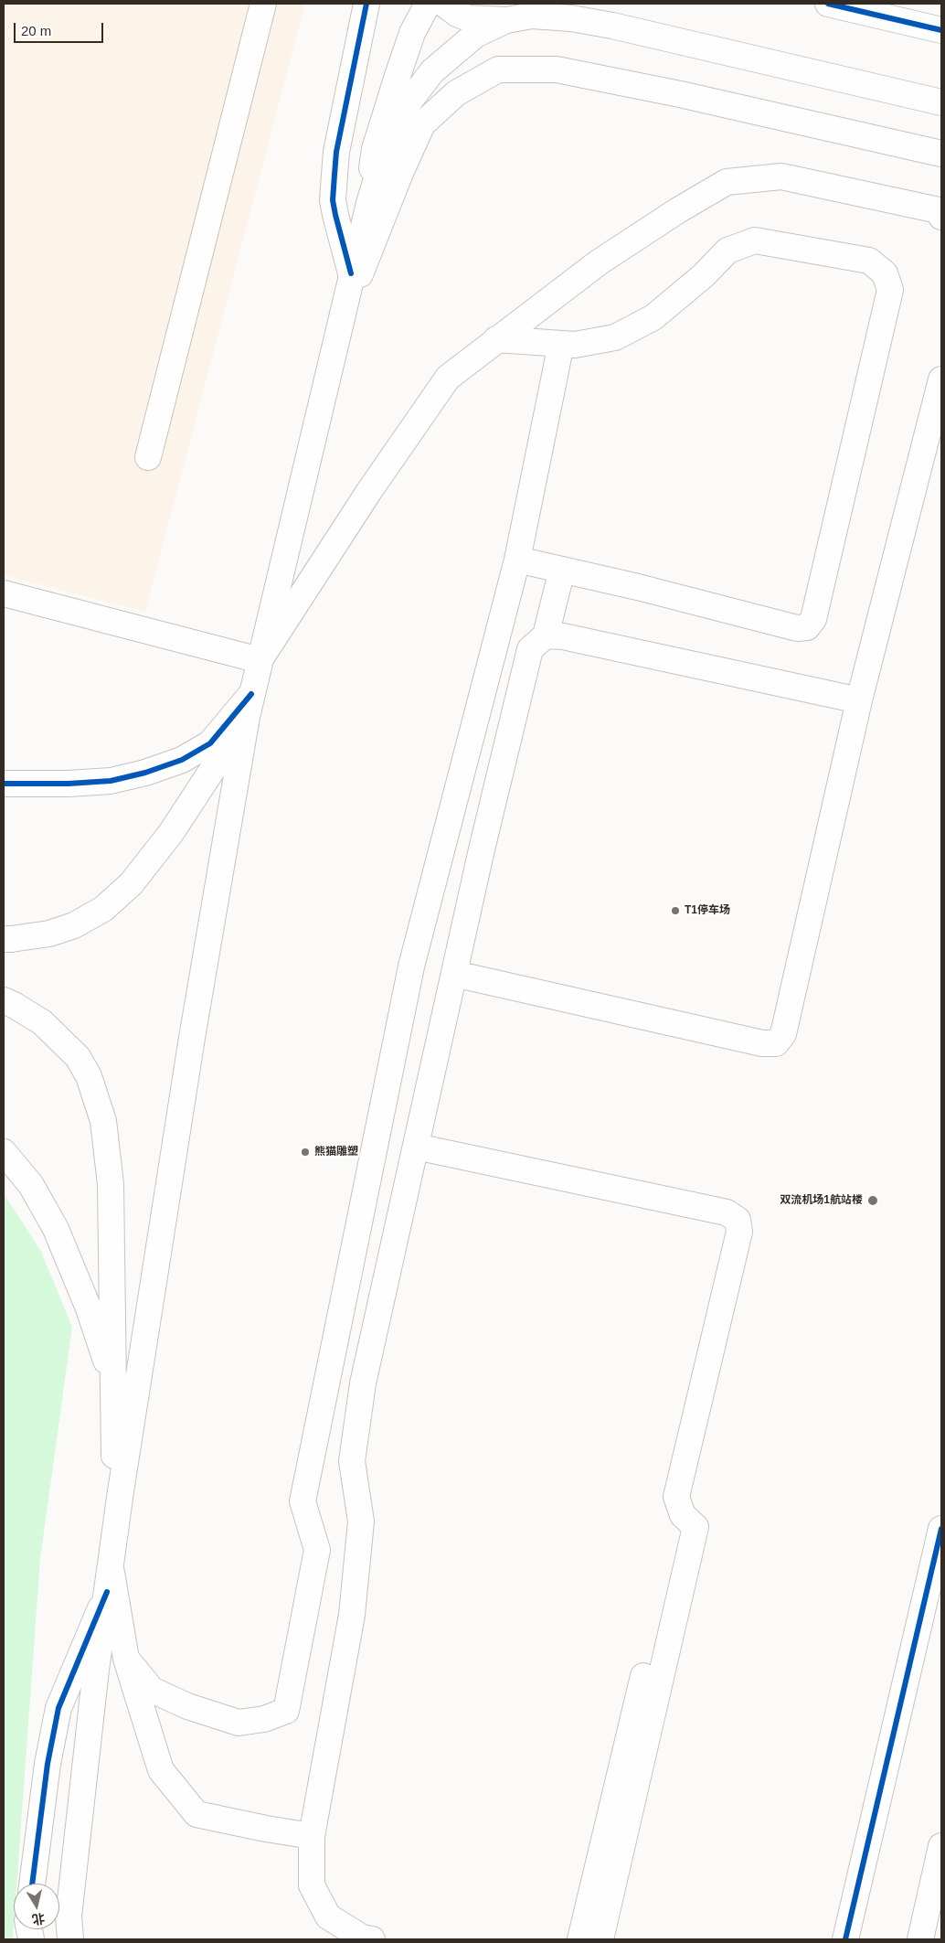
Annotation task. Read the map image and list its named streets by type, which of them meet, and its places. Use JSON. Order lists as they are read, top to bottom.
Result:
{
  "places": ["T1停车场", "熊猫雕塑", "双流机场1航站楼"],
  "scale_bar": "20 m",
  "north": "bottom"
}
